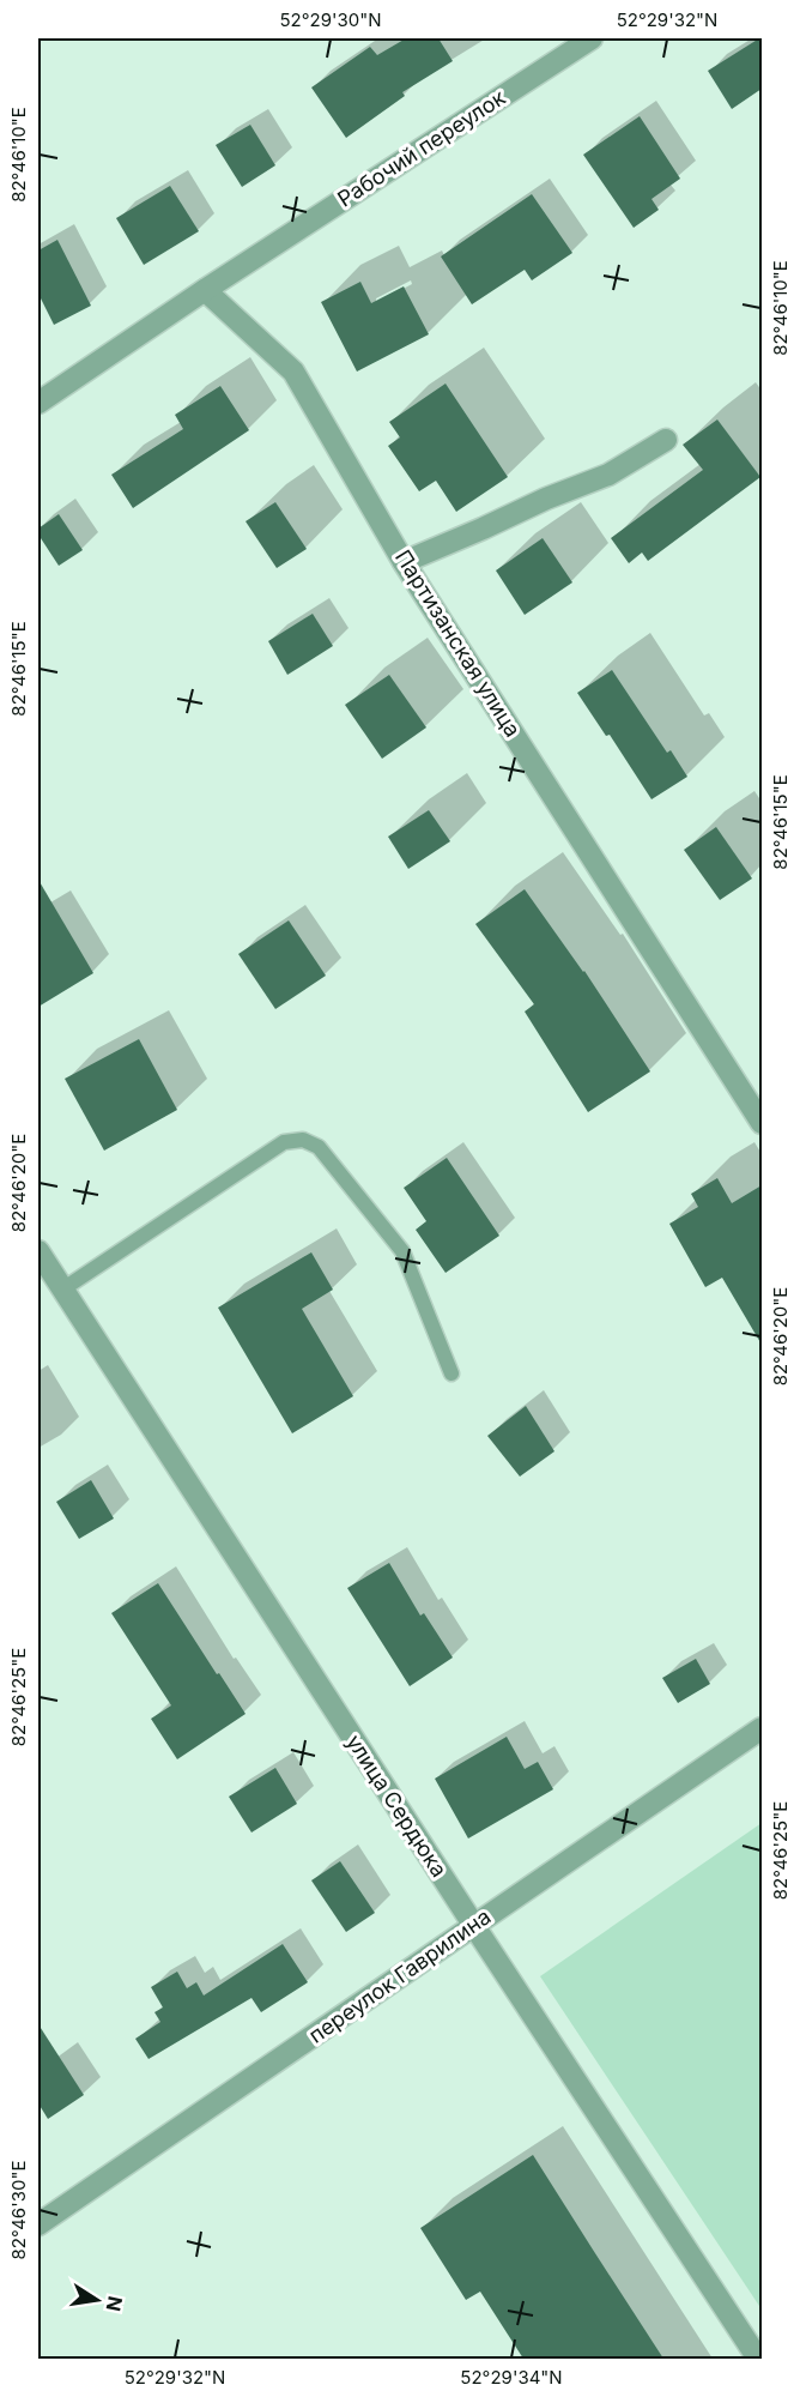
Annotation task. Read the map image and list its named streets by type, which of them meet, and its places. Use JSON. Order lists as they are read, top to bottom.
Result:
{
  "streets": {
    "street": [
      "Рабочий переулок",
      "Партизанская улица",
      "улица Сердюка",
      "переулок Гаврилина"
    ]
  },
  "crossings": [
    ["Рабочий переулок", "Партизанская улица"],
    ["улица Сердюка", "переулок Гаврилина"]
  ],
  "north": "right",
  "coordinates": [
    "52°29'30\"N",
    "52°29'32\"N",
    "82°46'10\"E",
    "82°46'15\"E",
    "82°46'20\"E",
    "82°46'25\"E",
    "82°46'30\"E",
    "52°29'34\"N"
  ]
}
